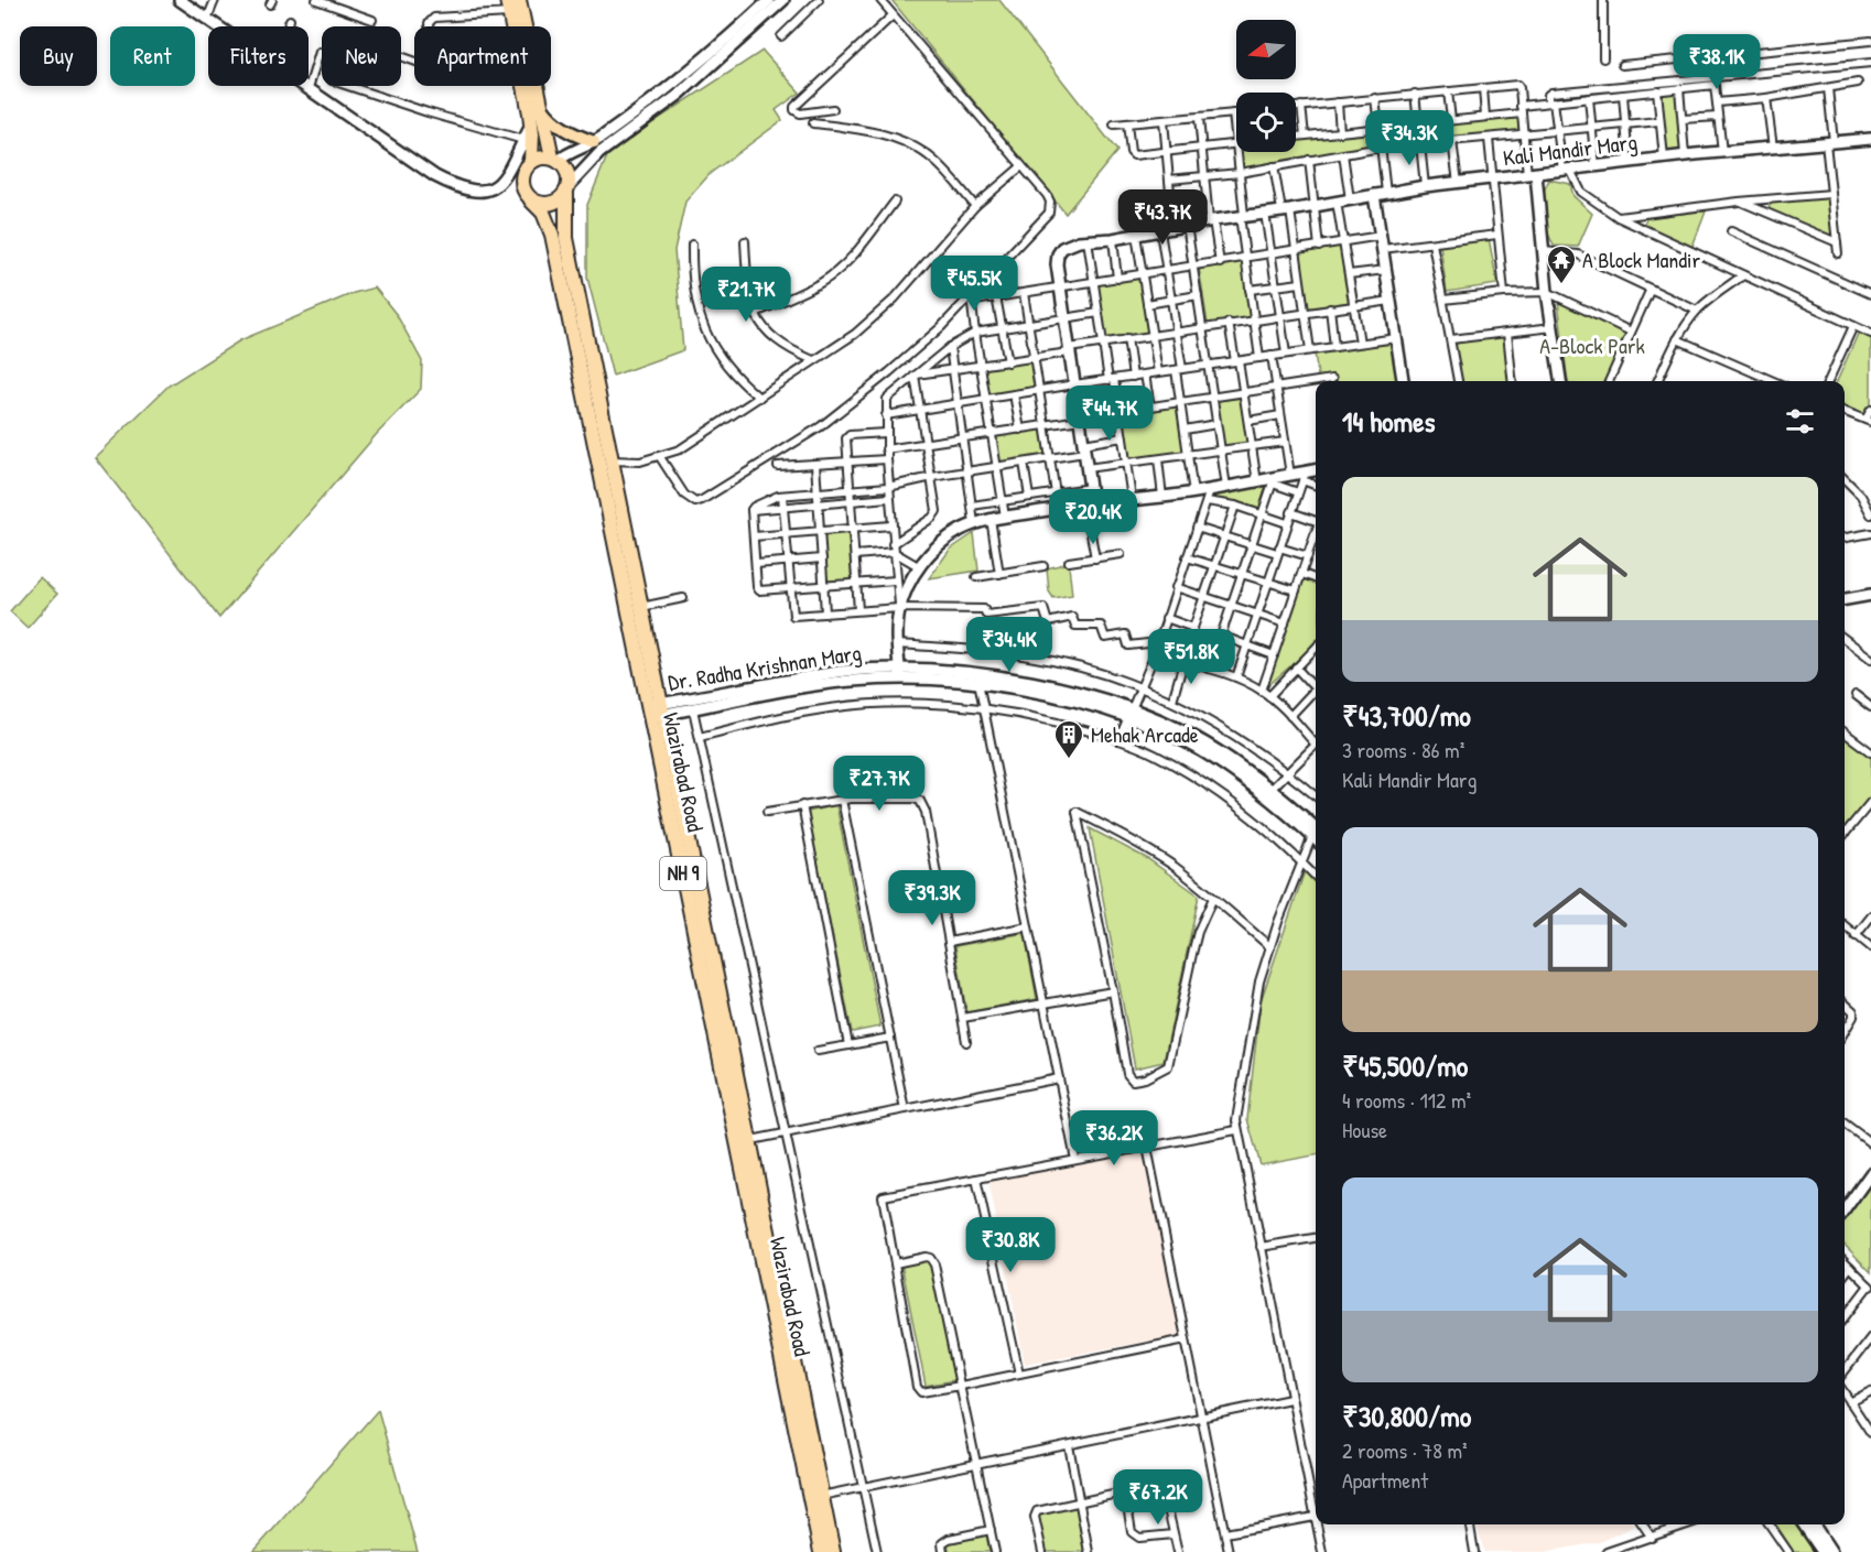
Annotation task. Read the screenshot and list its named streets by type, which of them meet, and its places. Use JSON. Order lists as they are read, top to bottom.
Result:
{
  "streets": {
    "highway": ["Wazirabad Road", "NH 9"],
    "street": ["Kali Mandir Marg", "Dr. Radha Krishnan Marg"]
  },
  "crossings": [
    ["Dr. Radha Krishnan Marg", "Wazirabad Road"]
  ],
  "parks": ["A-Block Park"],
  "places": {
    "temple": ["A Block Mandir"],
    "building": ["Mehak Arcade"]
  },
  "north": "left",
  "page": {
    "chip": [
      "Buy",
      "Rent",
      "Filters",
      "New",
      "Apartment"
    ],
    "price": [
      "₹38.1K",
      "₹34.3K",
      "₹43.7K",
      "₹45.5K",
      "₹21.7K",
      "₹44.7K",
      "₹20.4K",
      "₹34.4K",
      "₹51.8K",
      "₹27.7K",
      "₹39.3K",
      "₹36.2K",
      "₹30.8K",
      "₹67.2K"
    ],
    "heading": "14 homes",
    "list": [
      {
        "name": "₹43,700/mo",
        "note": "3 rooms · 86 m² · Kali Mandir Marg"
      },
      {
        "name": "₹45,500/mo",
        "note": "4 rooms · 112 m² · House"
      },
      {
        "name": "₹30,800/mo",
        "note": "2 rooms · 78 m² · Apartment"
      }
    ]
  }
}
